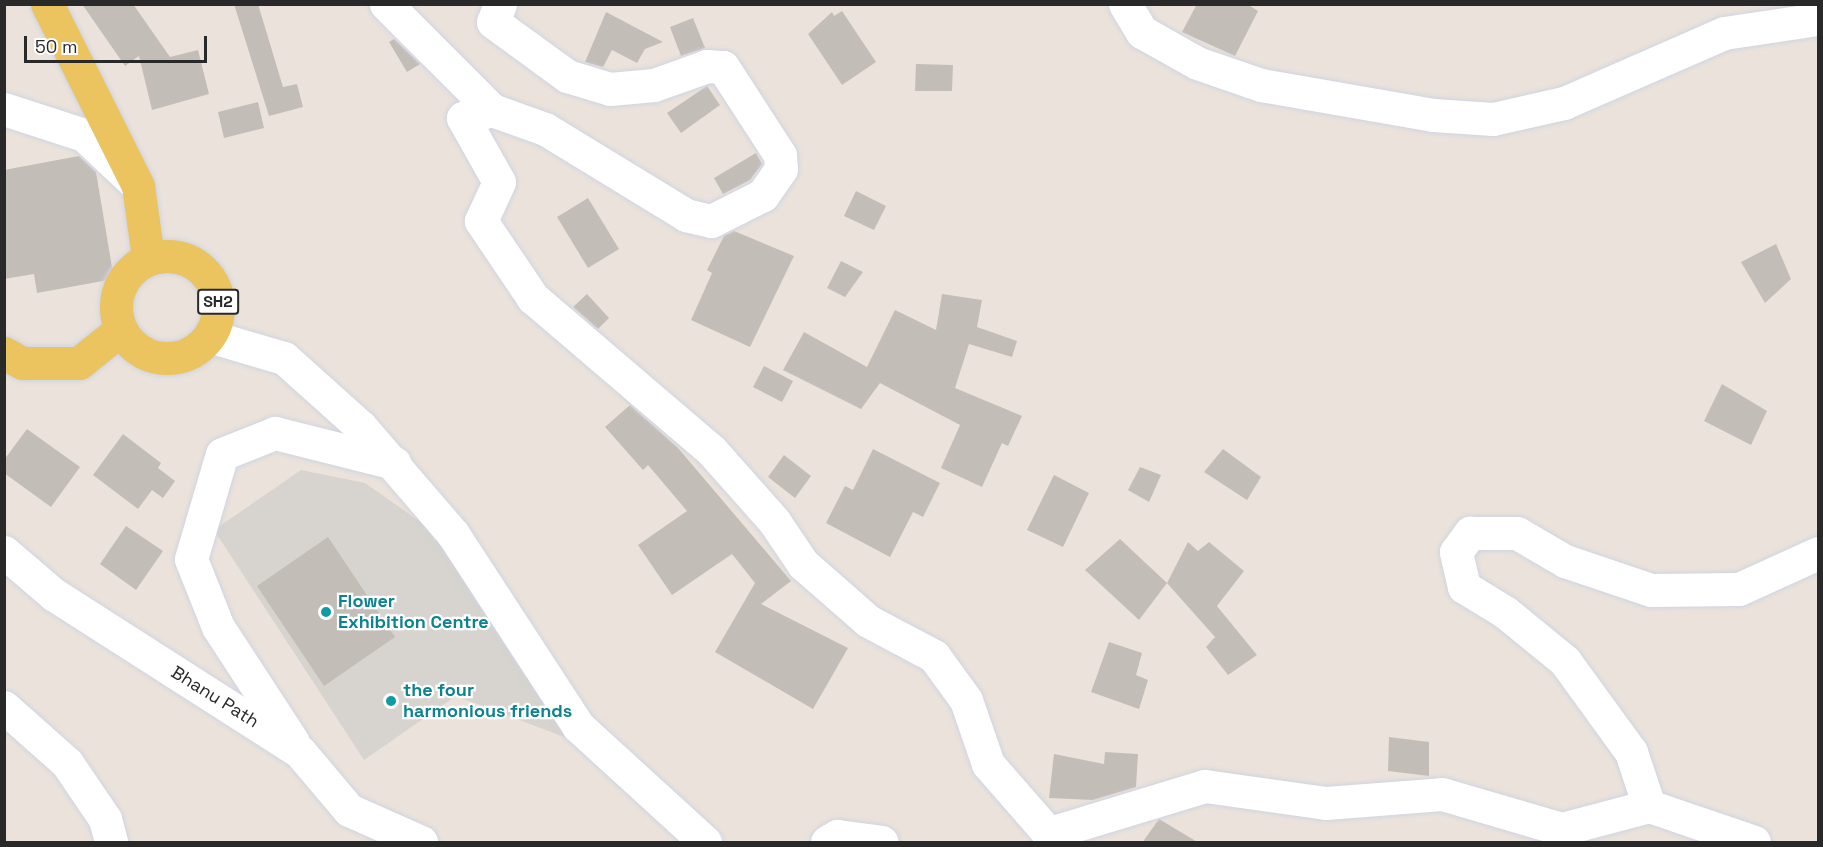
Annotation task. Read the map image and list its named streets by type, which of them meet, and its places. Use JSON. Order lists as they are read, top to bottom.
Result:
{
  "streets": {
    "main road": ["SH2"],
    "street": ["Bhanu Path"]
  },
  "places": ["Flower Exhibition Centre", "the four harmonious friends"],
  "scale_bar": "50 m"
}
